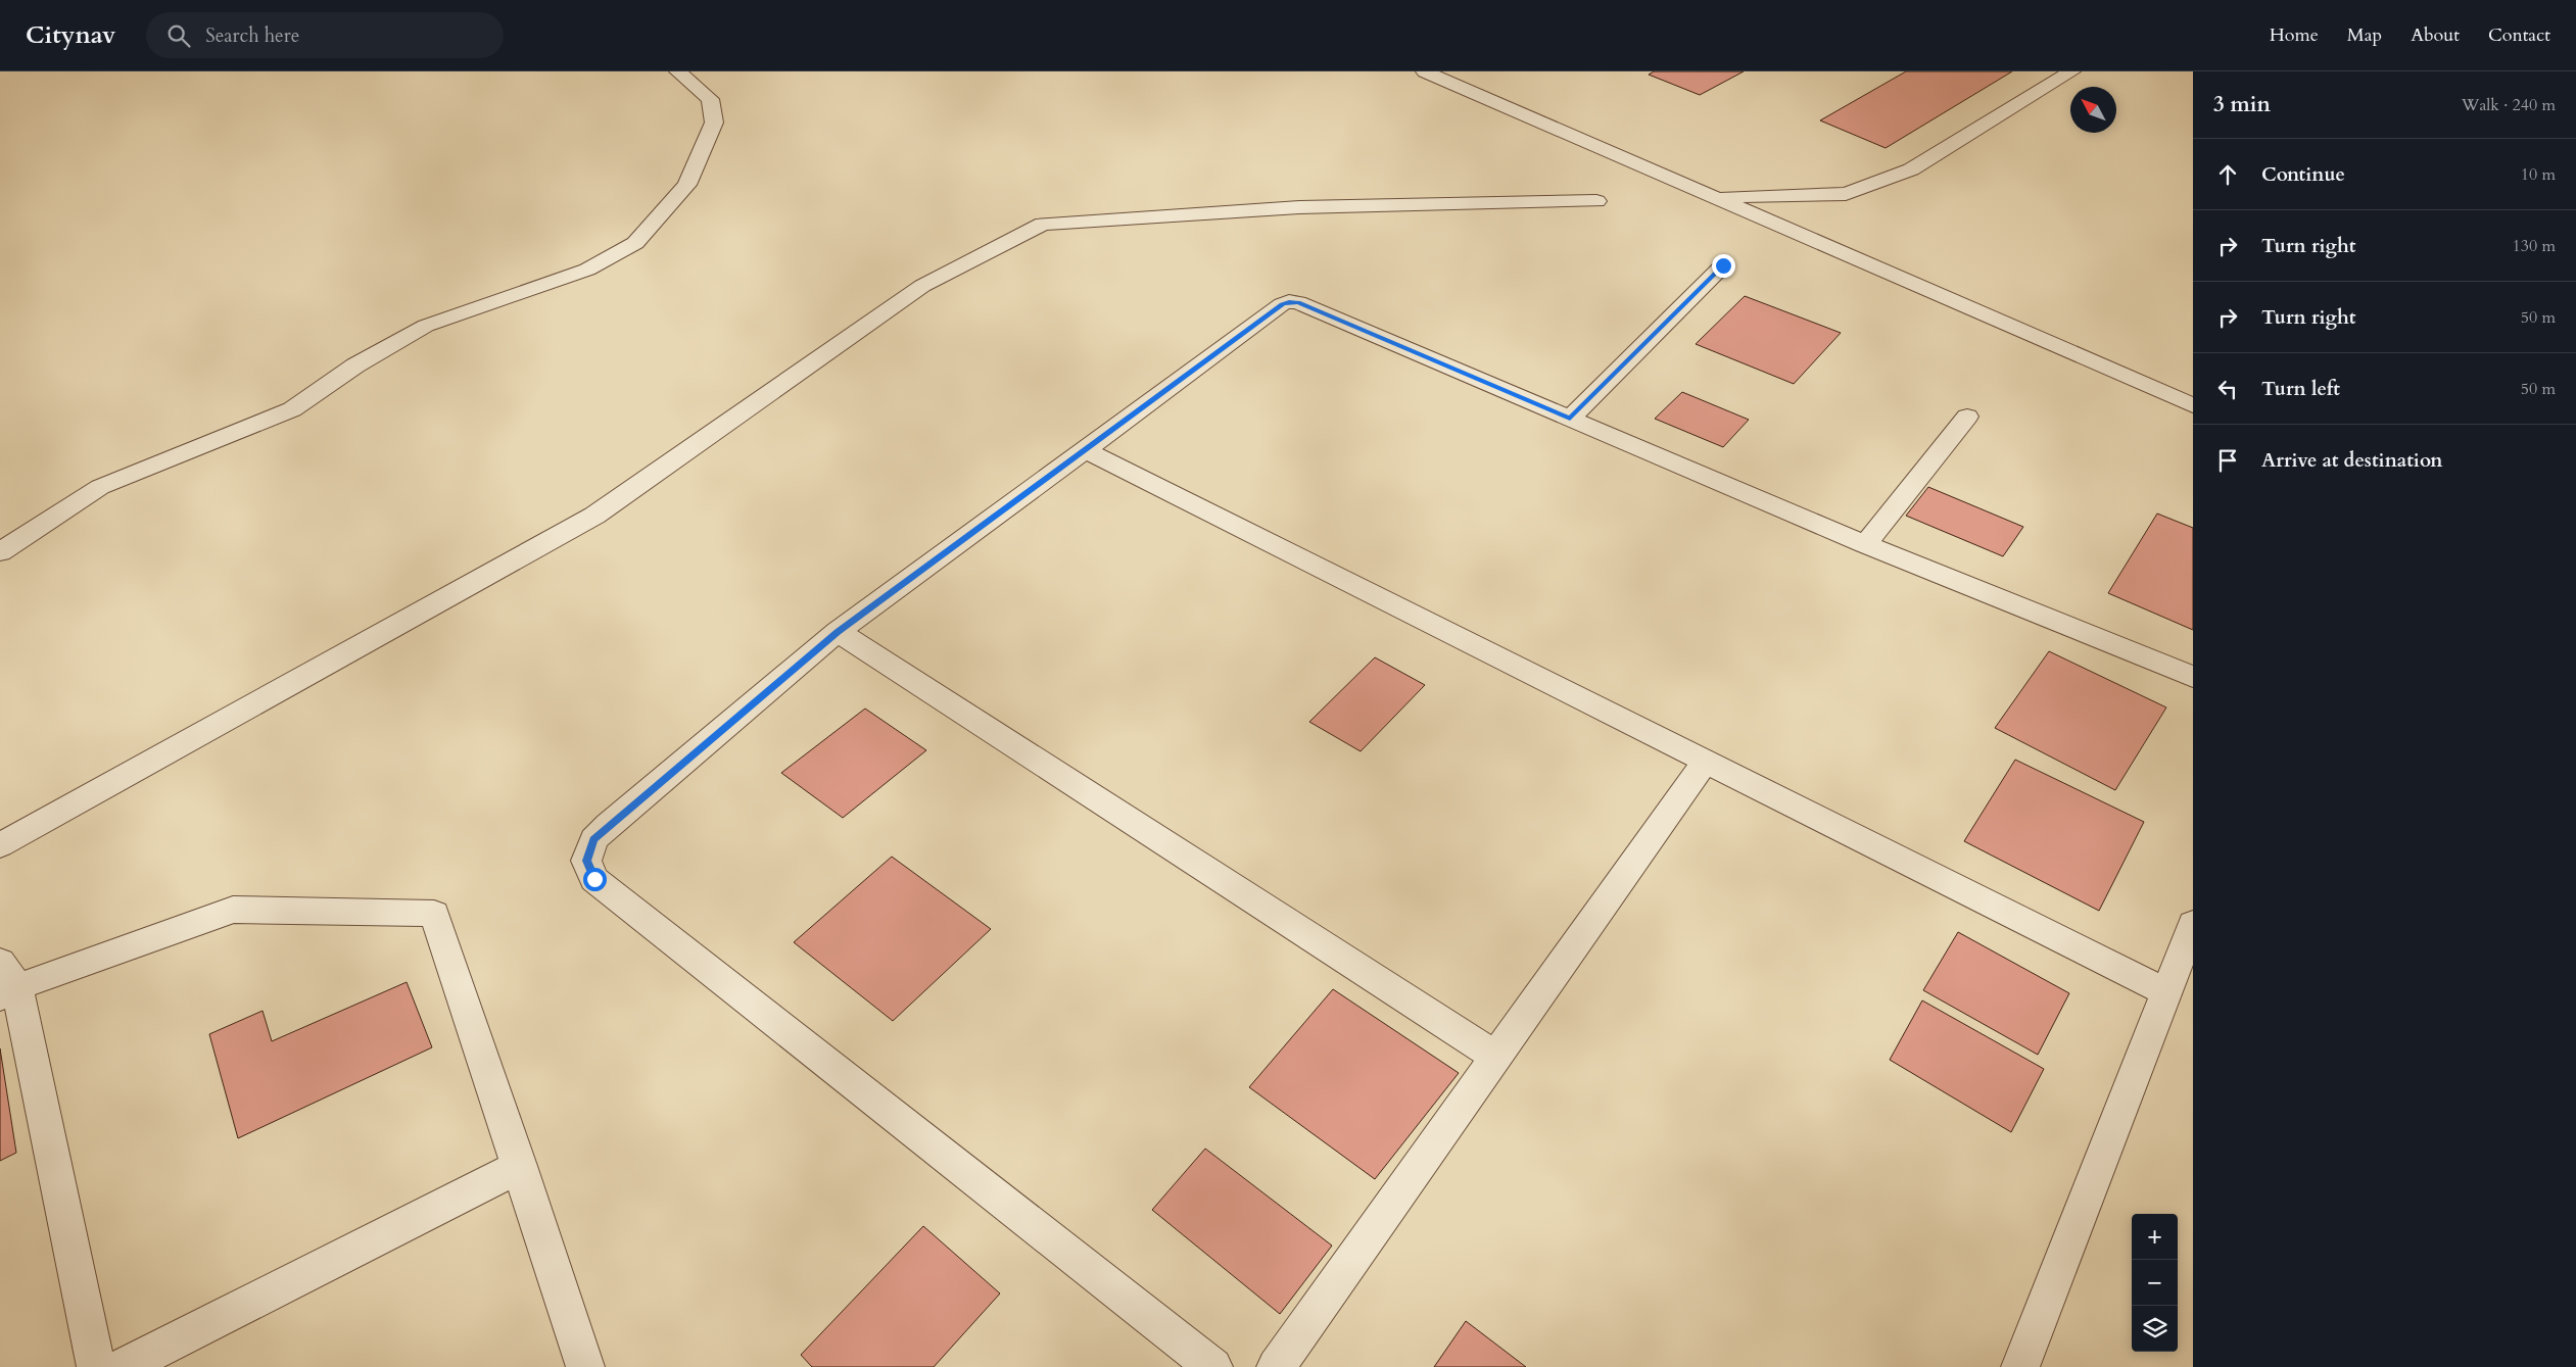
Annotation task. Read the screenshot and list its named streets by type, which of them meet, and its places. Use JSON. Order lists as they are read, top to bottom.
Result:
{
  "north": "top left",
  "page": {
    "header": "Citynav",
    "search": "Search here",
    "nav": [
      "Home",
      "Map",
      "About",
      "Contact"
    ],
    "heading": ["3 min", "Walk · 240 m"],
    "list": [
      ["Continue", "10 m"],
      ["Turn right", "130 m"],
      ["Turn right", "50 m"],
      ["Turn left", "50 m"],
      "Arrive at destination"
    ],
    "map_buttons": ["+", "−"]
  }
}
